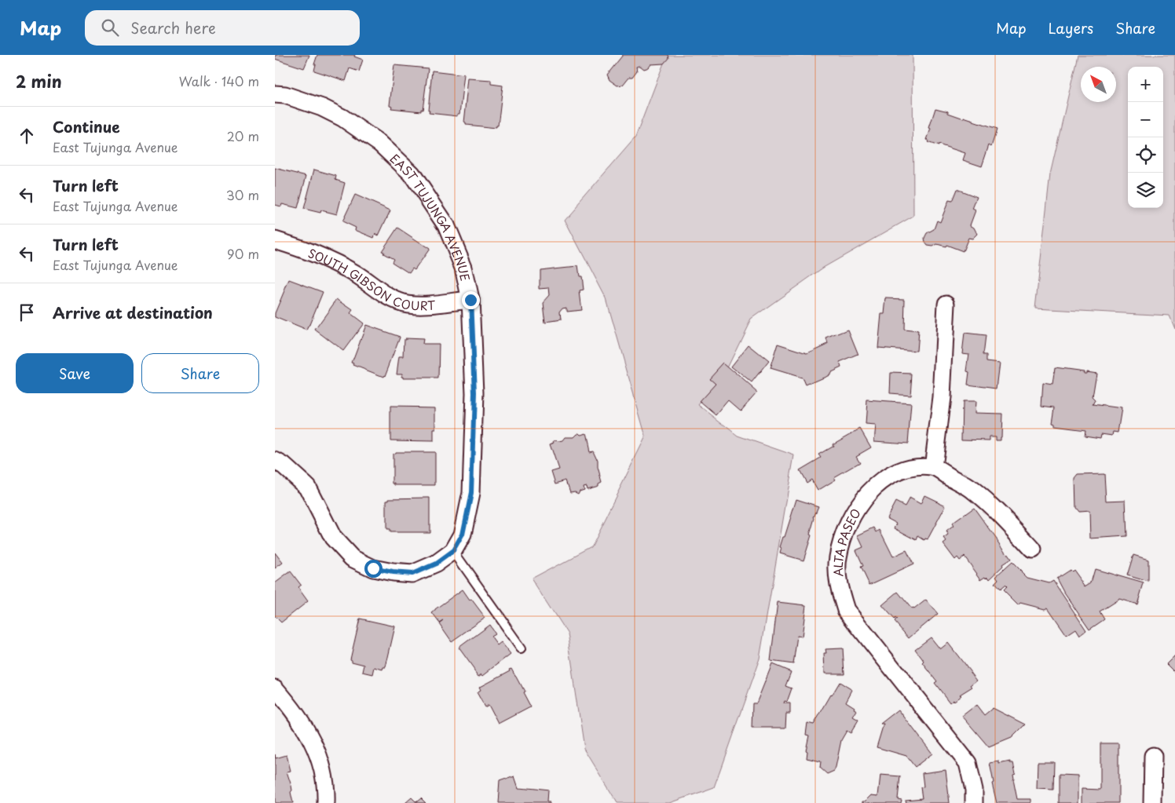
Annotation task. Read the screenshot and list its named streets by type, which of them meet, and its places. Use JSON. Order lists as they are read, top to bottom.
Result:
{
  "streets": {
    "street": ["EAST TUJUNGA AVENUE", "SOUTH GIBSON COURT", "ALTA PASEO"]
  },
  "crossings": [
    ["EAST TUJUNGA AVENUE", "SOUTH GIBSON COURT"]
  ],
  "north": "top left",
  "page": {
    "header": "Map",
    "search": "Search here",
    "nav": ["Map", "Layers", "Share"],
    "heading": ["2 min", "Walk · 140 m"],
    "map_buttons": ["+", "−"],
    "list": [
      ["Continue", "East Tujunga Avenue", "20 m"],
      ["Turn left", "East Tujunga Avenue", "30 m"],
      ["Turn left", "East Tujunga Avenue", "90 m"],
      "Arrive at destination"
    ],
    "buttons": ["Save", "Share"]
  }
}
